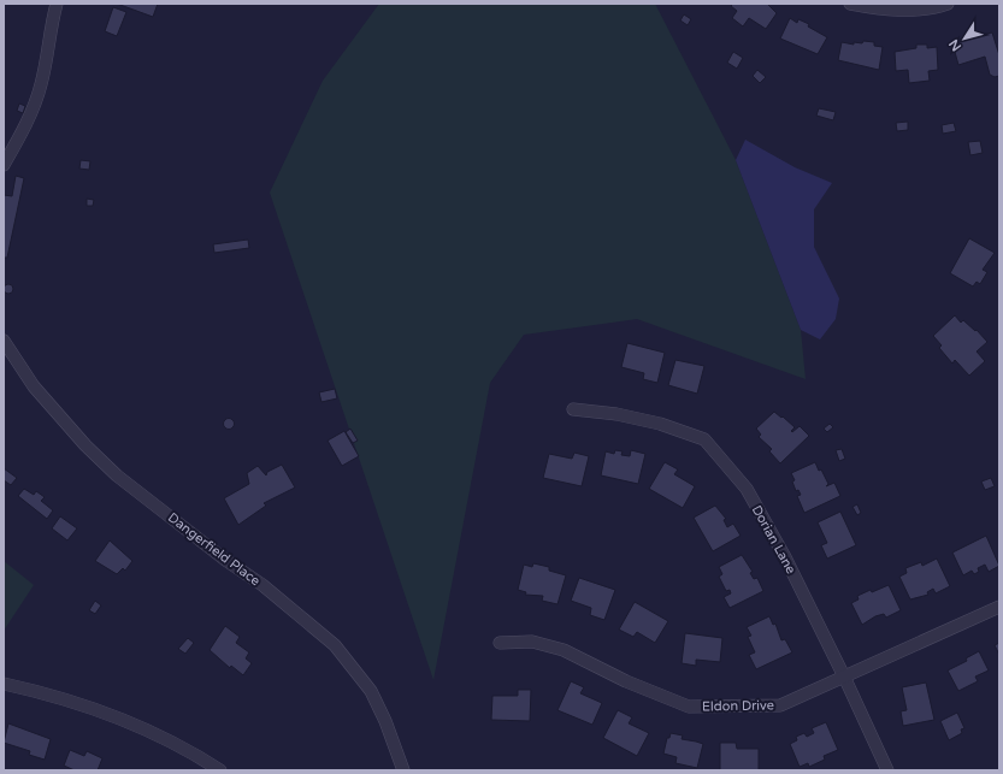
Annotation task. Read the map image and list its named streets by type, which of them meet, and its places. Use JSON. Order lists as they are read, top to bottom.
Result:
{
  "streets": {
    "street": ["Dorian Lane", "Dangerfield Place", "Eldon Drive"]
  },
  "crossings": [
    ["Dorian Lane", "Eldon Drive"]
  ],
  "north": "bottom left"
}
